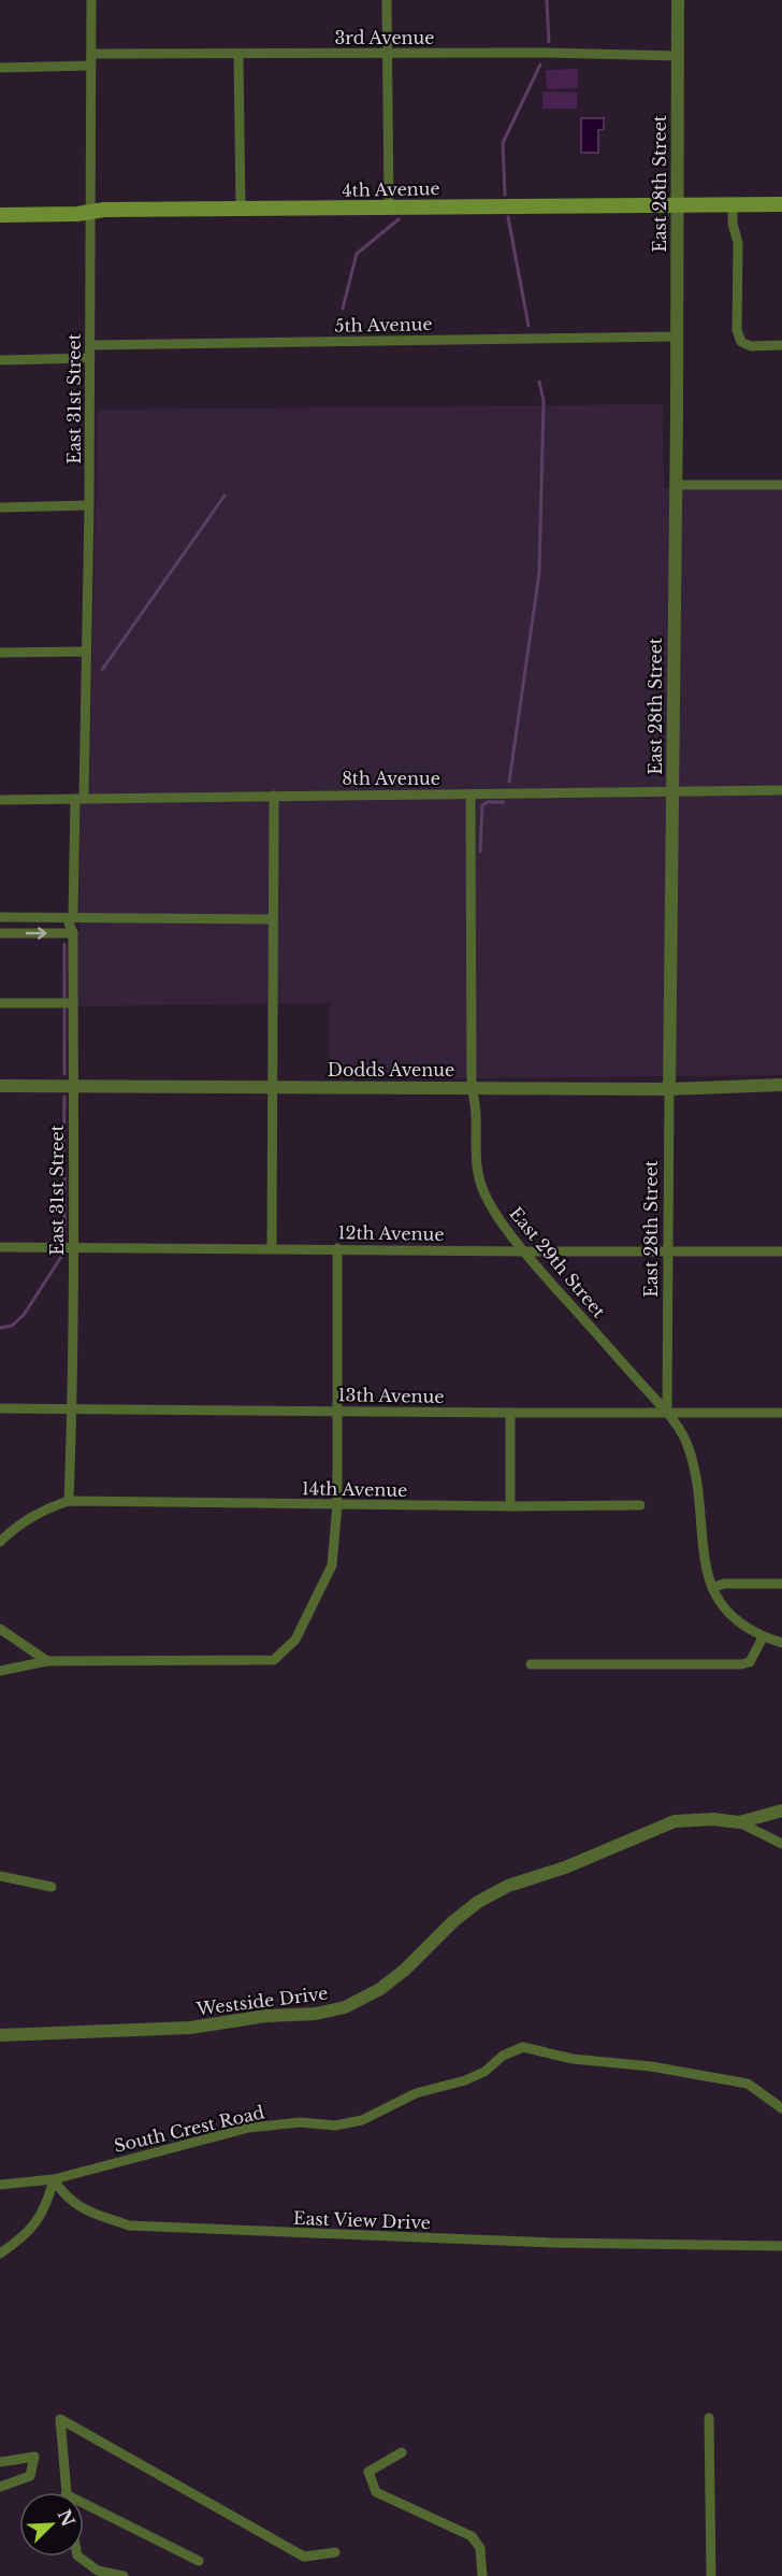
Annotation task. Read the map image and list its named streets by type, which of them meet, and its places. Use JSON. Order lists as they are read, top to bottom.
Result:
{
  "streets": {
    "main road": ["4th Avenue"],
    "street": [
      "3rd Avenue",
      "East 28th Street",
      "5th Avenue",
      "East 31st Street",
      "8th Avenue",
      "Dodds Avenue",
      "12th Avenue",
      "East 29th Street",
      "13th Avenue",
      "14th Avenue",
      "Westside Drive",
      "South Crest Road",
      "East View Drive"
    ]
  },
  "crossings": [
    ["3rd Avenue", "East 28th Street"],
    ["3rd Avenue", "East 31st Street"],
    ["East 28th Street", "4th Avenue"],
    ["East 28th Street", "5th Avenue"],
    ["East 28th Street", "8th Avenue"],
    ["East 28th Street", "Dodds Avenue"],
    ["East 28th Street", "12th Avenue"],
    ["East 28th Street", "East 29th Street"],
    ["East 28th Street", "13th Avenue"],
    ["4th Avenue", "East 31st Street"],
    ["5th Avenue", "East 31st Street"],
    ["East 31st Street", "8th Avenue"],
    ["East 31st Street", "Dodds Avenue"],
    ["East 31st Street", "12th Avenue"],
    ["East 31st Street", "13th Avenue"],
    ["East 31st Street", "14th Avenue"],
    ["8th Avenue", "East 29th Street"],
    ["Dodds Avenue", "East 29th Street"],
    ["12th Avenue", "East 29th Street"],
    ["East 29th Street", "13th Avenue"],
    ["South Crest Road", "East View Drive"]
  ],
  "north": "top right"
}
